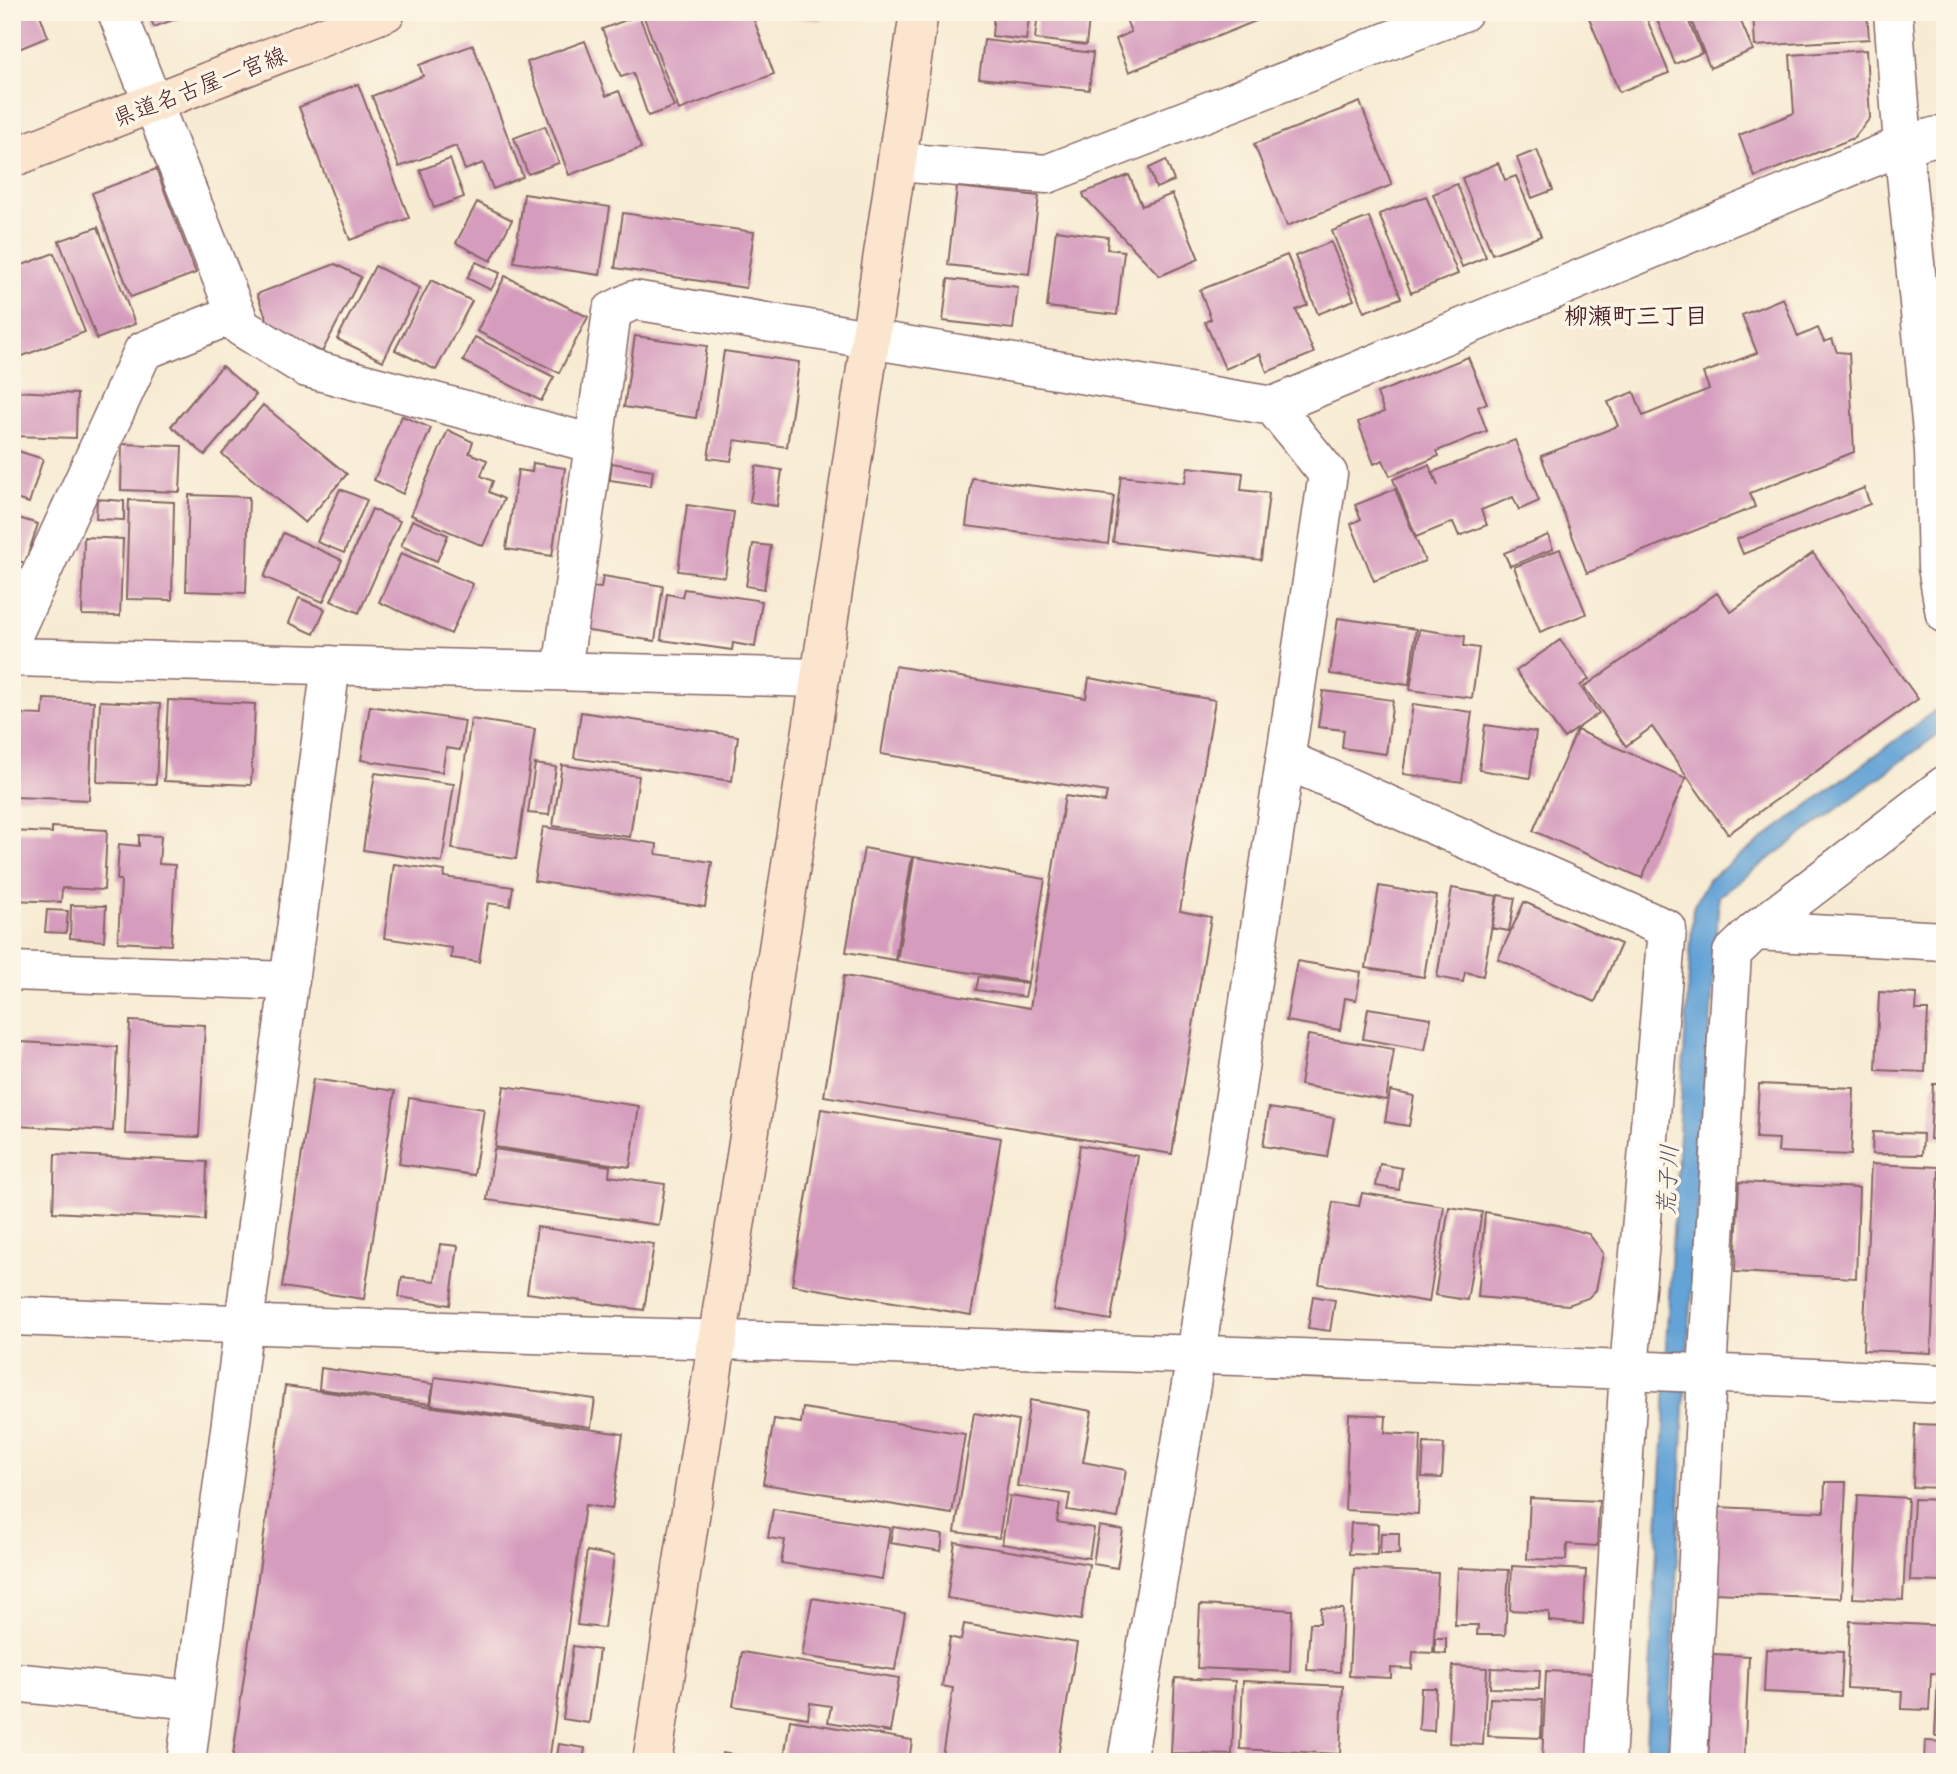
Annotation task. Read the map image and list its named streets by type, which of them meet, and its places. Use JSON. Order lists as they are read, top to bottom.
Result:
{
  "streets": {
    "street": ["県道名古屋一宮線"]
  },
  "districts": ["柳瀬町三丁目"],
  "water": ["荒子川"]
}
